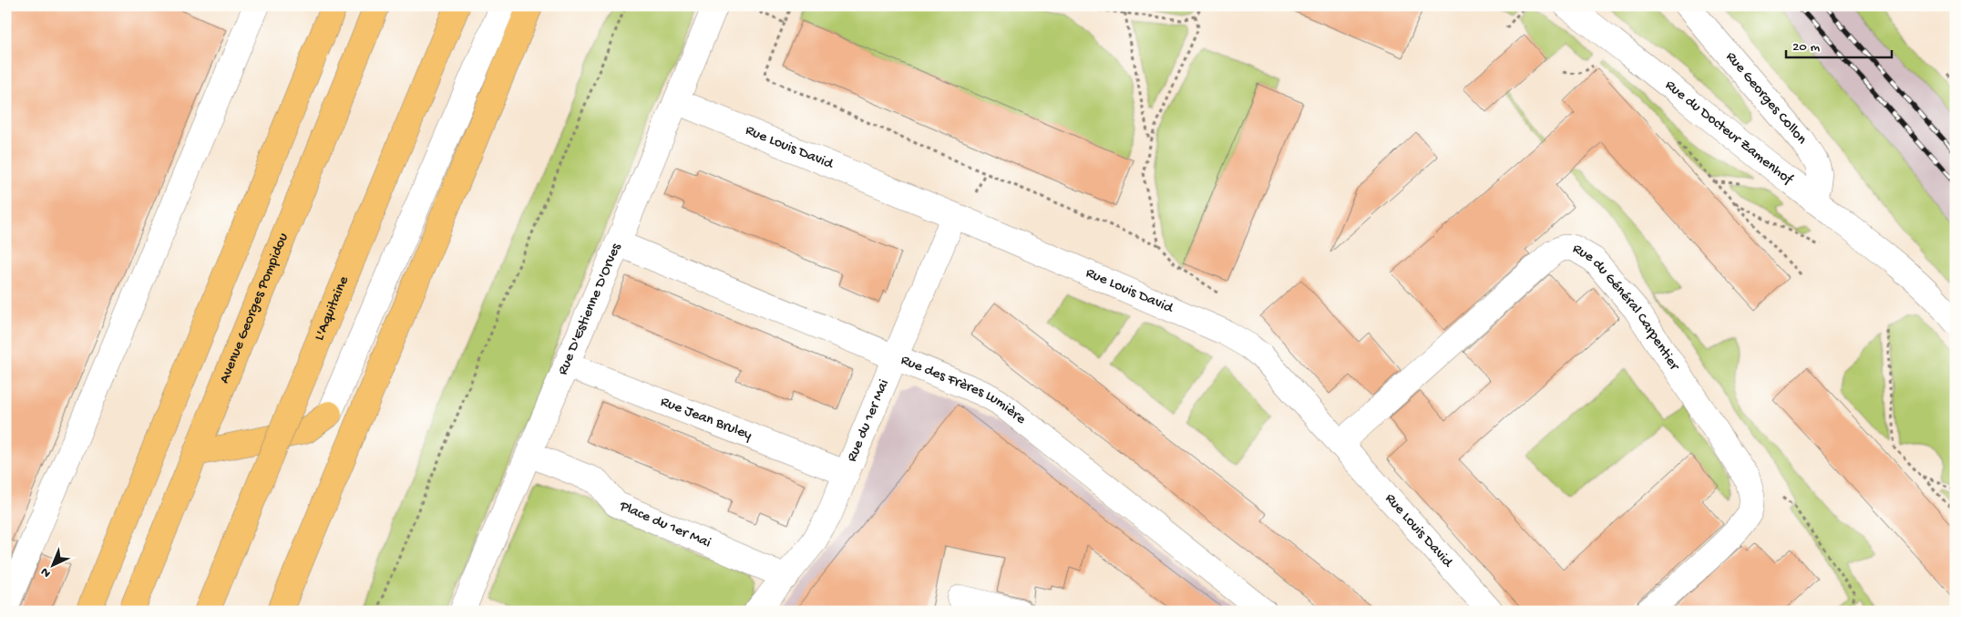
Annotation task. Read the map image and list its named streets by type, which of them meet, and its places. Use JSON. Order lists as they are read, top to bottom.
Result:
{
  "streets": {
    "main road": ["L'Aquitaine", "Avenue Georges Pompidou"],
    "street": [
      "Rue Georges Collon",
      "Rue du Docteur Zamenhof",
      "Rue Louis David",
      "Rue D'Estienne D'Orves",
      "Rue du Général Carpentier",
      "Rue des Frères Lumière",
      "Rue Jean Bruley",
      "Rue du 1er Mai",
      "Place du 1er Mai"
    ]
  },
  "crossings": [
    ["Rue Georges Collon", "Rue du Docteur Zamenhof"],
    ["Rue Louis David", "Rue D'Estienne D'Orves"],
    ["Rue Louis David", "Rue du Général Carpentier"],
    ["Rue Louis David", "Rue du 1er Mai"],
    ["Rue D'Estienne D'Orves", "Rue des Frères Lumière"],
    ["Rue D'Estienne D'Orves", "Rue Jean Bruley"],
    ["Rue D'Estienne D'Orves", "Place du 1er Mai"],
    ["Rue des Frères Lumière", "Rue du 1er Mai"],
    ["Rue Jean Bruley", "Rue du 1er Mai"],
    ["Rue du 1er Mai", "Place du 1er Mai"]
  ],
  "scale_bar": "20 m",
  "north": "bottom left"
}
